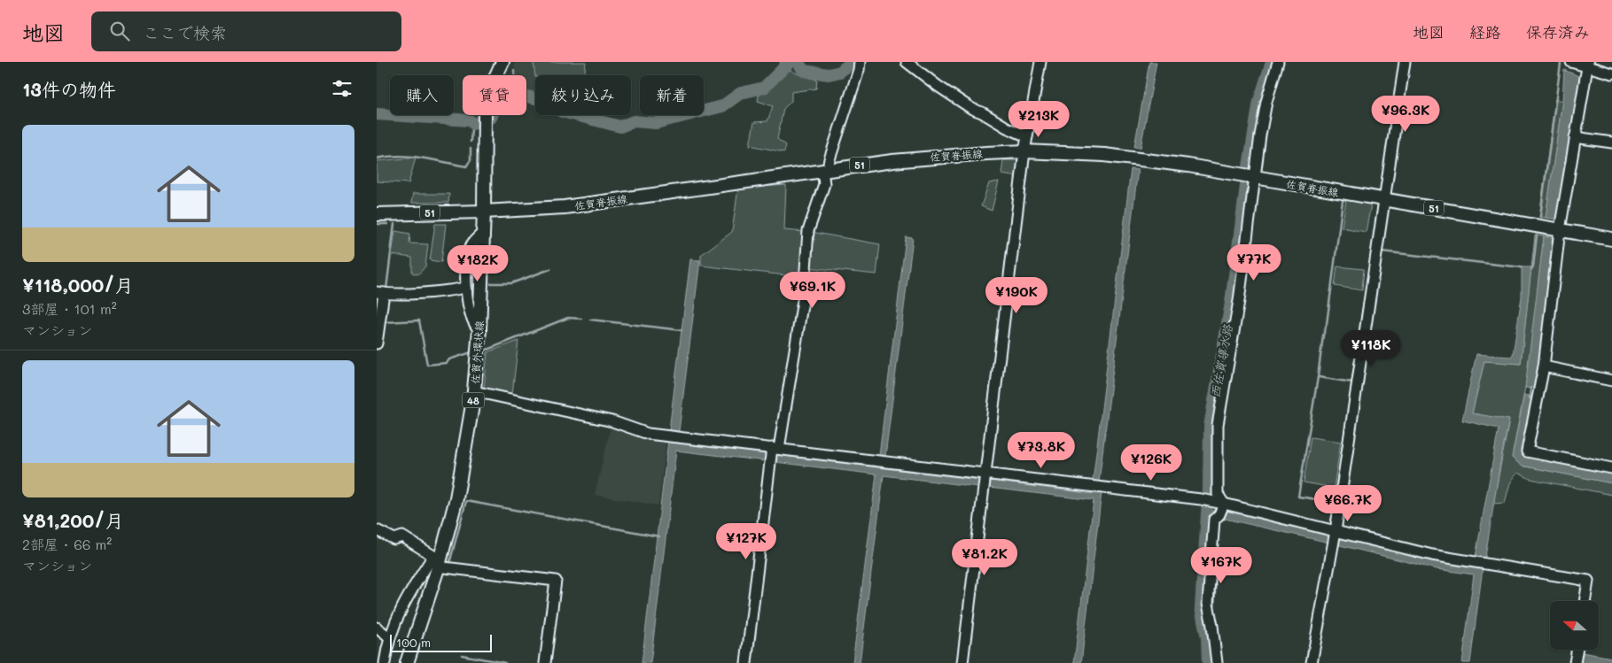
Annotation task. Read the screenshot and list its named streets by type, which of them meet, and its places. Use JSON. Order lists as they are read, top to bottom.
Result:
{
  "streets": {
    "main road": [
      "佐賀脊振線",
      "51",
      "佐賀外環状線",
      "48"
    ]
  },
  "crossings": [
    ["佐賀脊振線", "佐賀外環状線"]
  ],
  "water": ["西佐賀導水路"],
  "scale_bar": "100 m",
  "north": "left",
  "page": {
    "header": "地図",
    "search": "ここで検索",
    "nav": ["地図", "経路", "保存済み"],
    "heading": "13件の物件",
    "chip": [
      "購入",
      "賃貸",
      "絞り込み",
      "新着"
    ],
    "price": [
      "¥96.3K",
      "¥213K",
      "¥77K",
      "¥182K",
      "¥69.1K",
      "¥190K",
      "¥118K",
      "¥73.8K",
      "¥126K",
      "¥66.7K",
      "¥127K",
      "¥81.2K",
      "¥167K"
    ],
    "list": [
      {
        "name": "¥118,000/月",
        "note": "3部屋 · 101 m² · マンション"
      },
      {
        "name": "¥81,200/月",
        "note": "2部屋 · 66 m² · マンション"
      }
    ],
    "scale": "100 m"
  }
}
